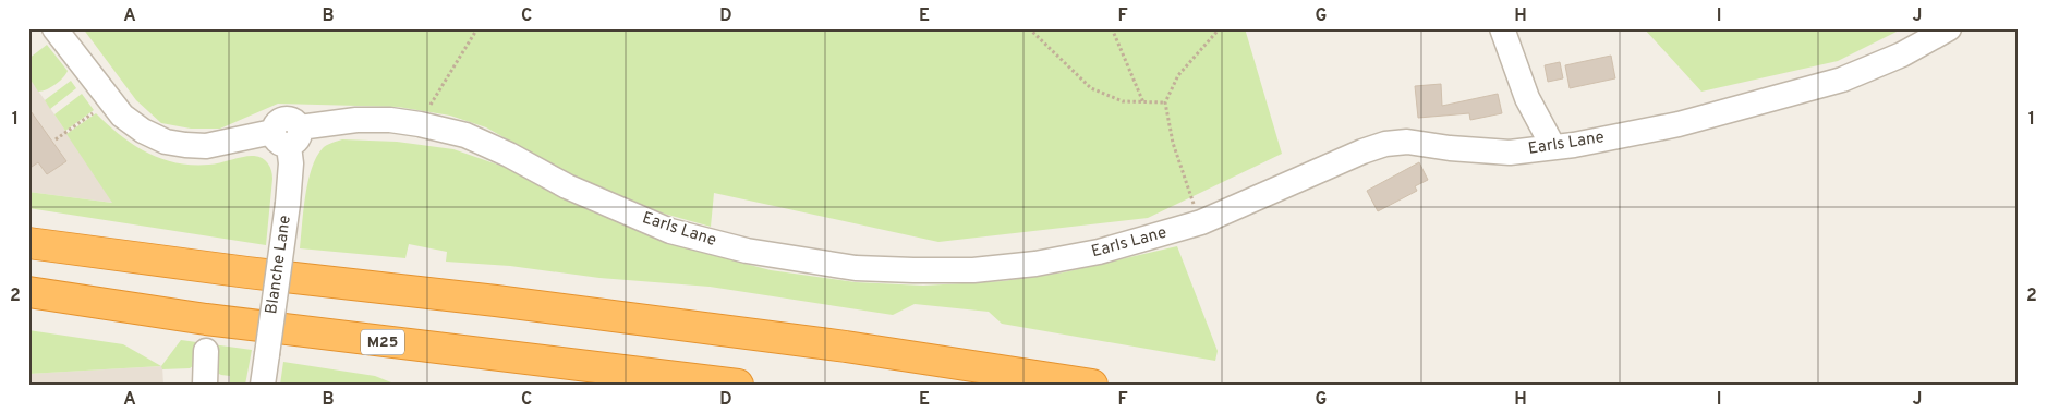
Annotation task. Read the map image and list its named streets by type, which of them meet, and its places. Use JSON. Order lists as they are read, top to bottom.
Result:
{
  "streets": {
    "highway": ["M25"],
    "street": ["Earls Lane", "Blanche Lane"]
  },
  "crossings": [
    ["Earls Lane", "Blanche Lane"]
  ],
  "grid": {
    "columns": [
      "A",
      "B",
      "C",
      "D",
      "E",
      "F",
      "G",
      "H",
      "I",
      "J"
    ],
    "rows": ["1", "2"]
  }
}
